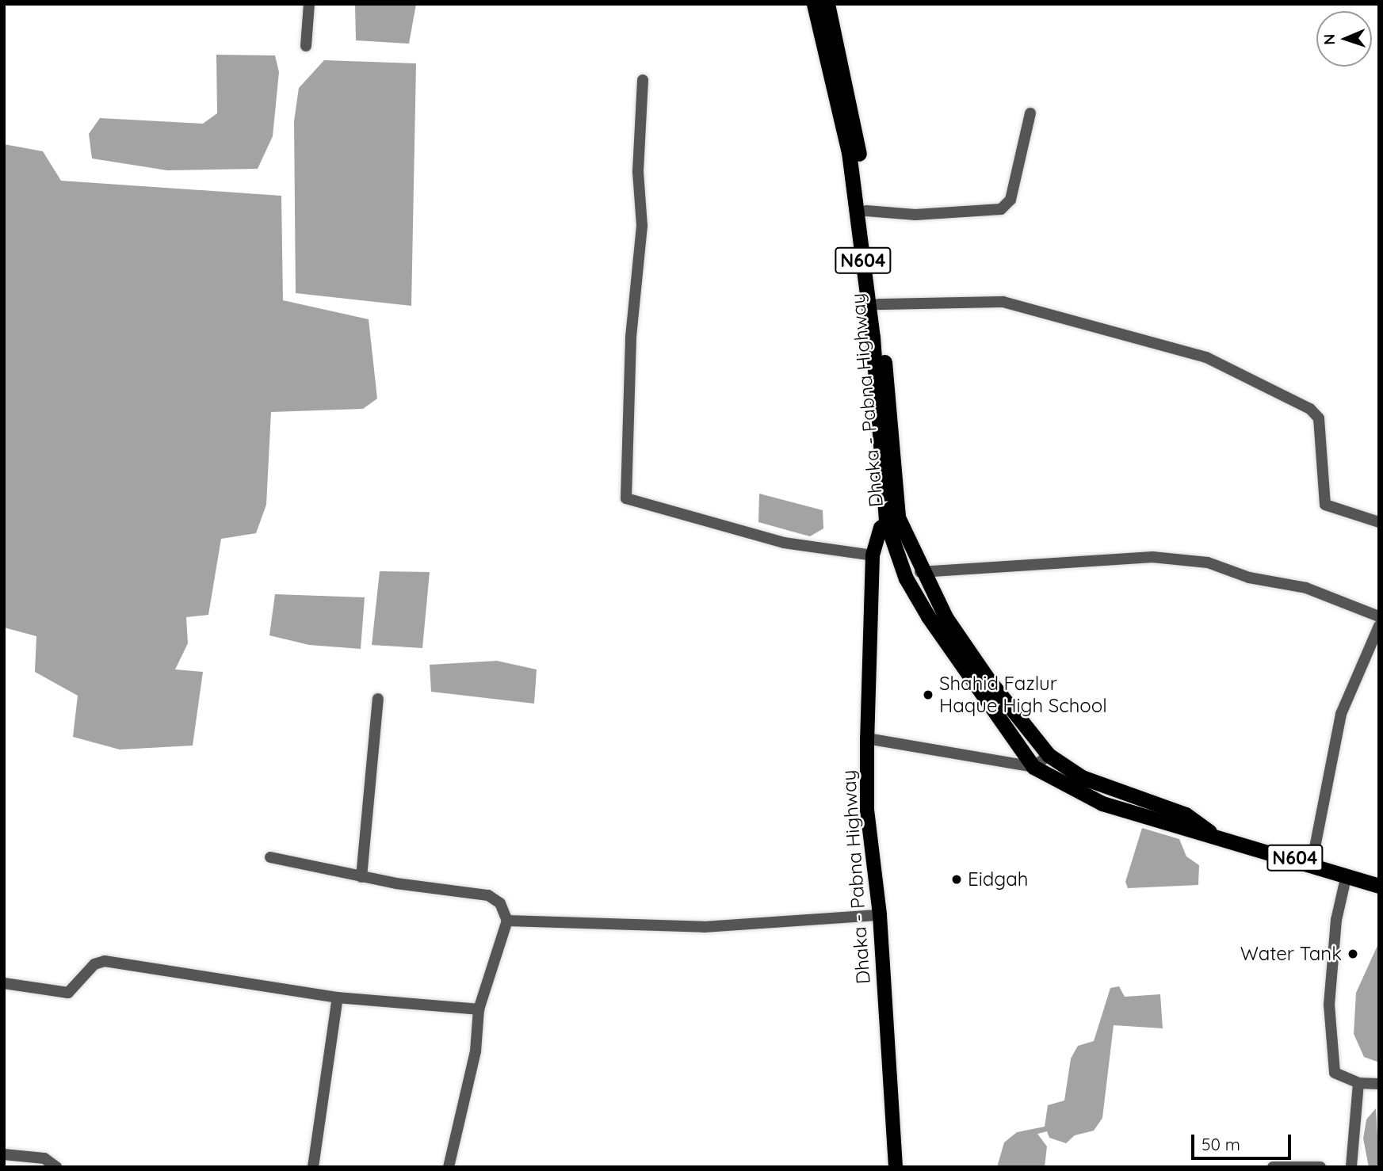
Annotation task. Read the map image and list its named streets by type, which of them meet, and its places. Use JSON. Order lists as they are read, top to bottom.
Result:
{
  "streets": {
    "highway": ["N604", "Dhaka - Pabna Highway"]
  },
  "crossings": [
    ["N604", "Dhaka - Pabna Highway"]
  ],
  "places": ["Shahid Fazlur Haque High School", "Eidgah", "Water Tank"],
  "scale_bar": "50 m",
  "north": "left"
}
